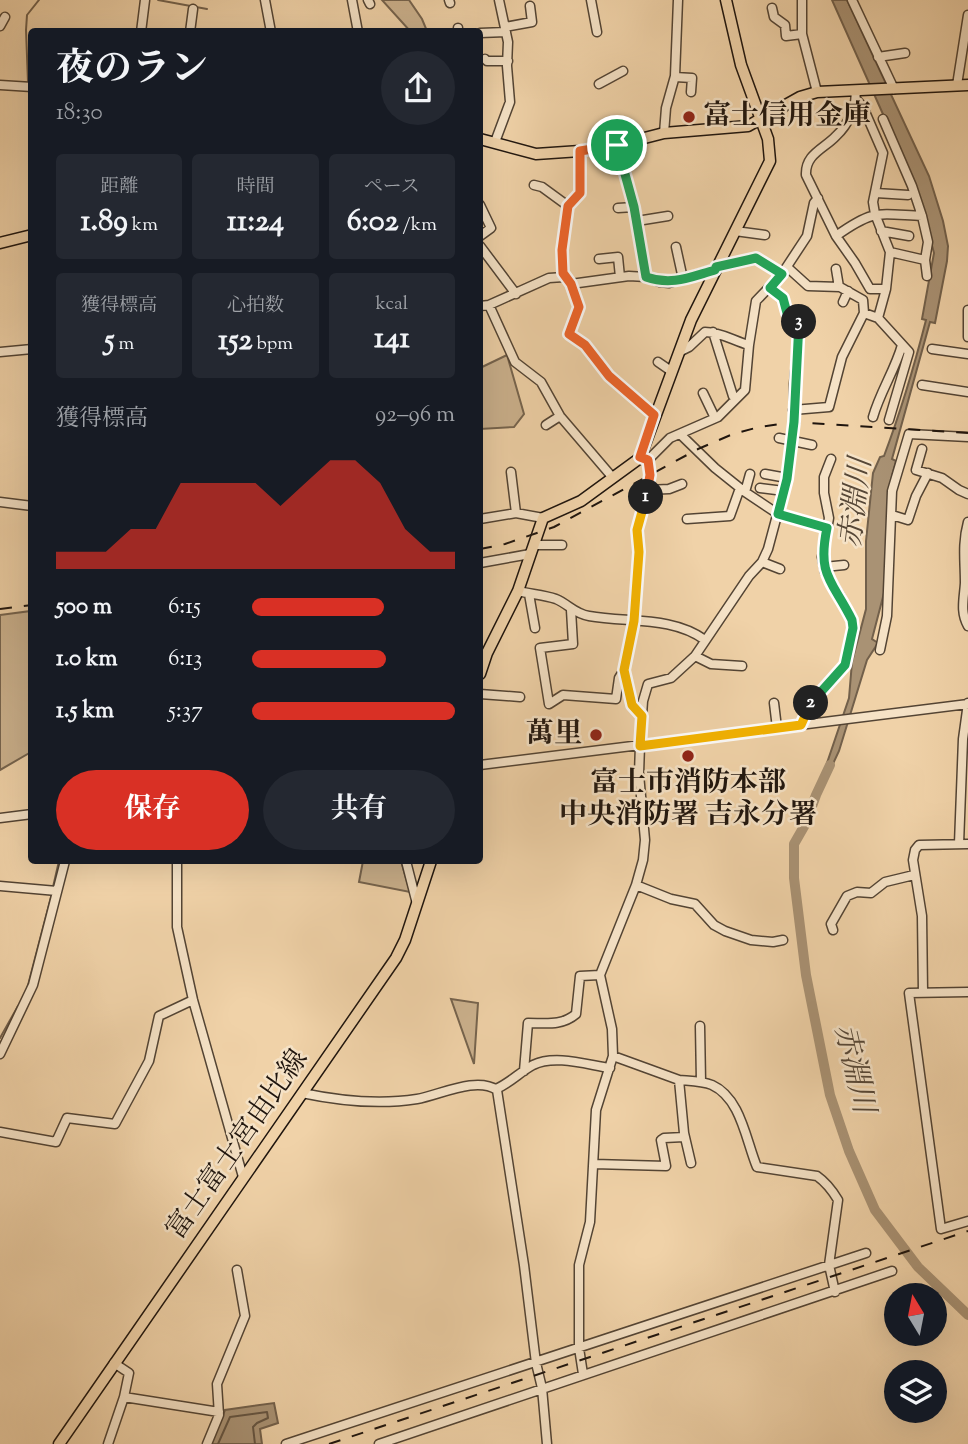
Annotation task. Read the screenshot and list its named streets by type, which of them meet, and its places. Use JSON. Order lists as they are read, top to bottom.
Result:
{
  "streets": {
    "main road": ["富士富士宮由比線"]
  },
  "water": ["赤淵川"],
  "places": ["富士信用金庫", "萬里", "富士市消防本部 中央消防署 吉永分署"],
  "north": "top",
  "page": {
    "heading": ["夜のラン", "18:30"],
    "stats": [
      ["距離", "1.89 km"],
      ["時間", "11:24"],
      ["ペース", "6:02 /km"],
      ["獲得標高", "5 m"],
      ["心拍数", "152 bpm"],
      ["kcal", "141"]
    ],
    "pins": ["3", "1", "2"],
    "chart": ["獲得標高", "92–96 m"],
    "list": [
      {
        "name": "500 m",
        "note": "6:15"
      },
      {
        "name": "1.0 km",
        "note": "6:13"
      },
      {
        "name": "1.5 km",
        "note": "5:37"
      }
    ],
    "buttons": ["保存", "共有"]
  }
}
